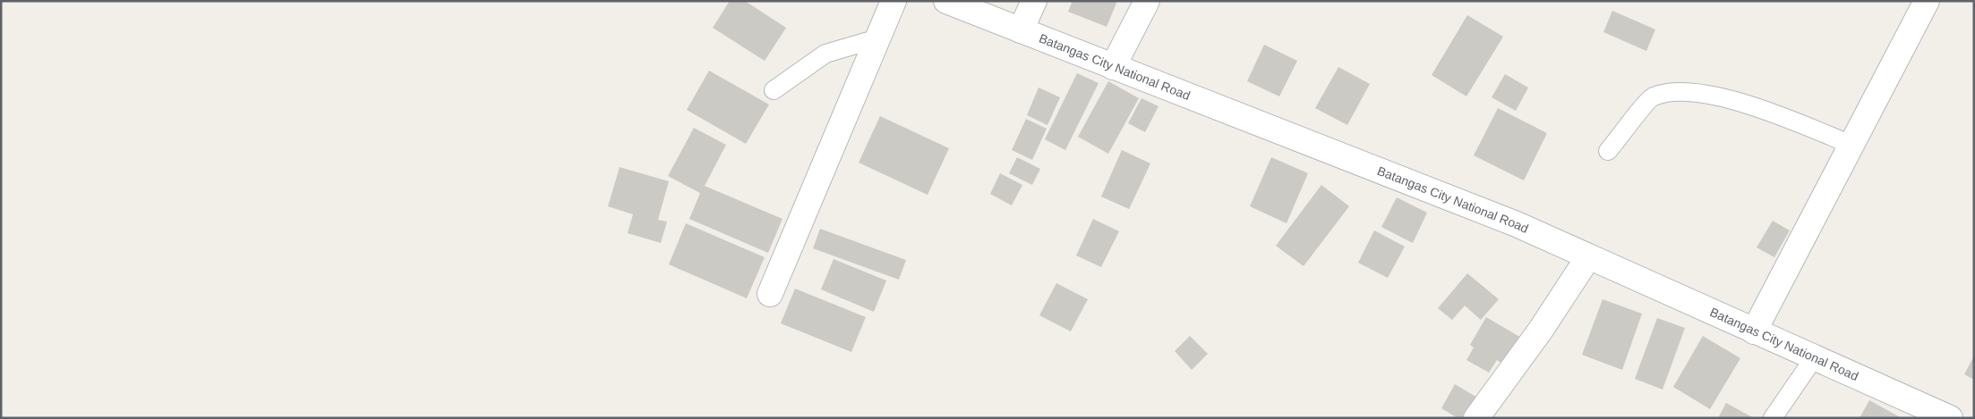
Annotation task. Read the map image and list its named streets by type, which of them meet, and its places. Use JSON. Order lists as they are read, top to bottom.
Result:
{
  "streets": {
    "street": ["Batangas City National Road"]
  }
}
